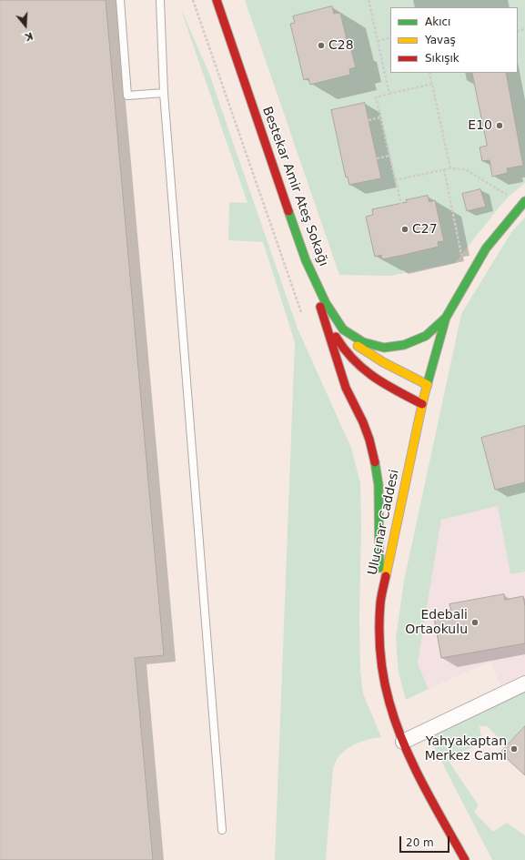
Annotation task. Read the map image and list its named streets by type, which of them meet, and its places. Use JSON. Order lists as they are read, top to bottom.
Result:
{
  "streets": {
    "main road": ["Bestekar Amir Ateş Sokağı", "Uluçınar Caddesi"]
  },
  "crossings": [
    ["Bestekar Amir Ateş Sokağı", "Uluçınar Caddesi"]
  ],
  "places": [
    "C28",
    "E10",
    "C27",
    "Edebali Ortaokulu",
    "Yahyakaptan Merkez Cami"
  ],
  "legend": ["Akıcı", "Yavaş", "Sıkışık"],
  "scale_bar": "20 m",
  "north": "bottom"
}
